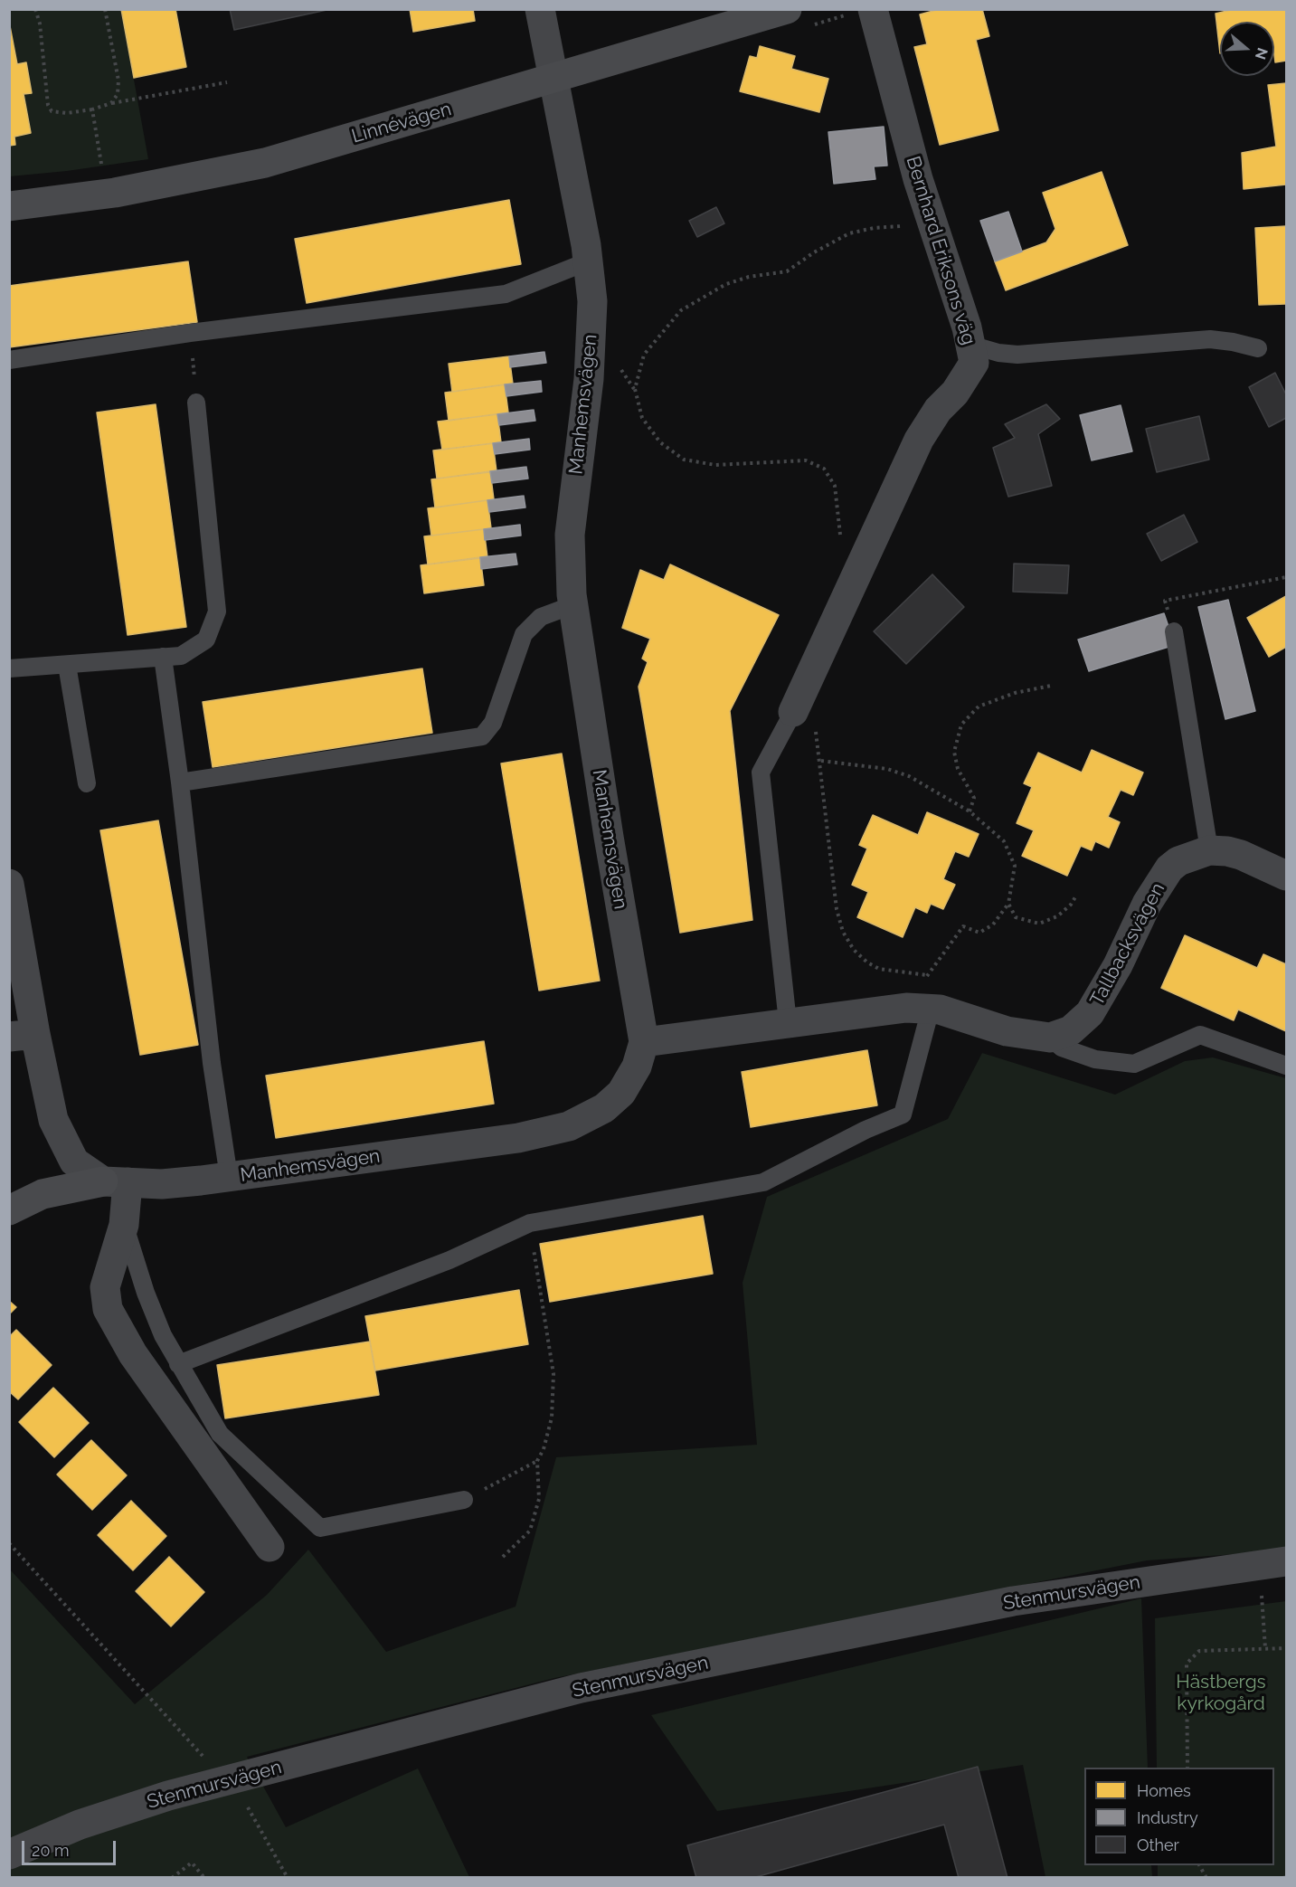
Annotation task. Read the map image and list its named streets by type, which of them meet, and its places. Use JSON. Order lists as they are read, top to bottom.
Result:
{
  "streets": {
    "street": [
      "Linnévägen",
      "Bernhard Eriksons väg",
      "Manhemsvägen",
      "Tallbacksvägen",
      "Stenmursvägen"
    ]
  },
  "crossings": [
    ["Linnévägen", "Manhemsvägen"],
    ["Manhemsvägen", "Tallbacksvägen"]
  ],
  "parks": ["Hästbergs kyrkogård"],
  "legend": ["Homes", "Industry", "Other"],
  "scale_bar": "20 m",
  "north": "right"
}
